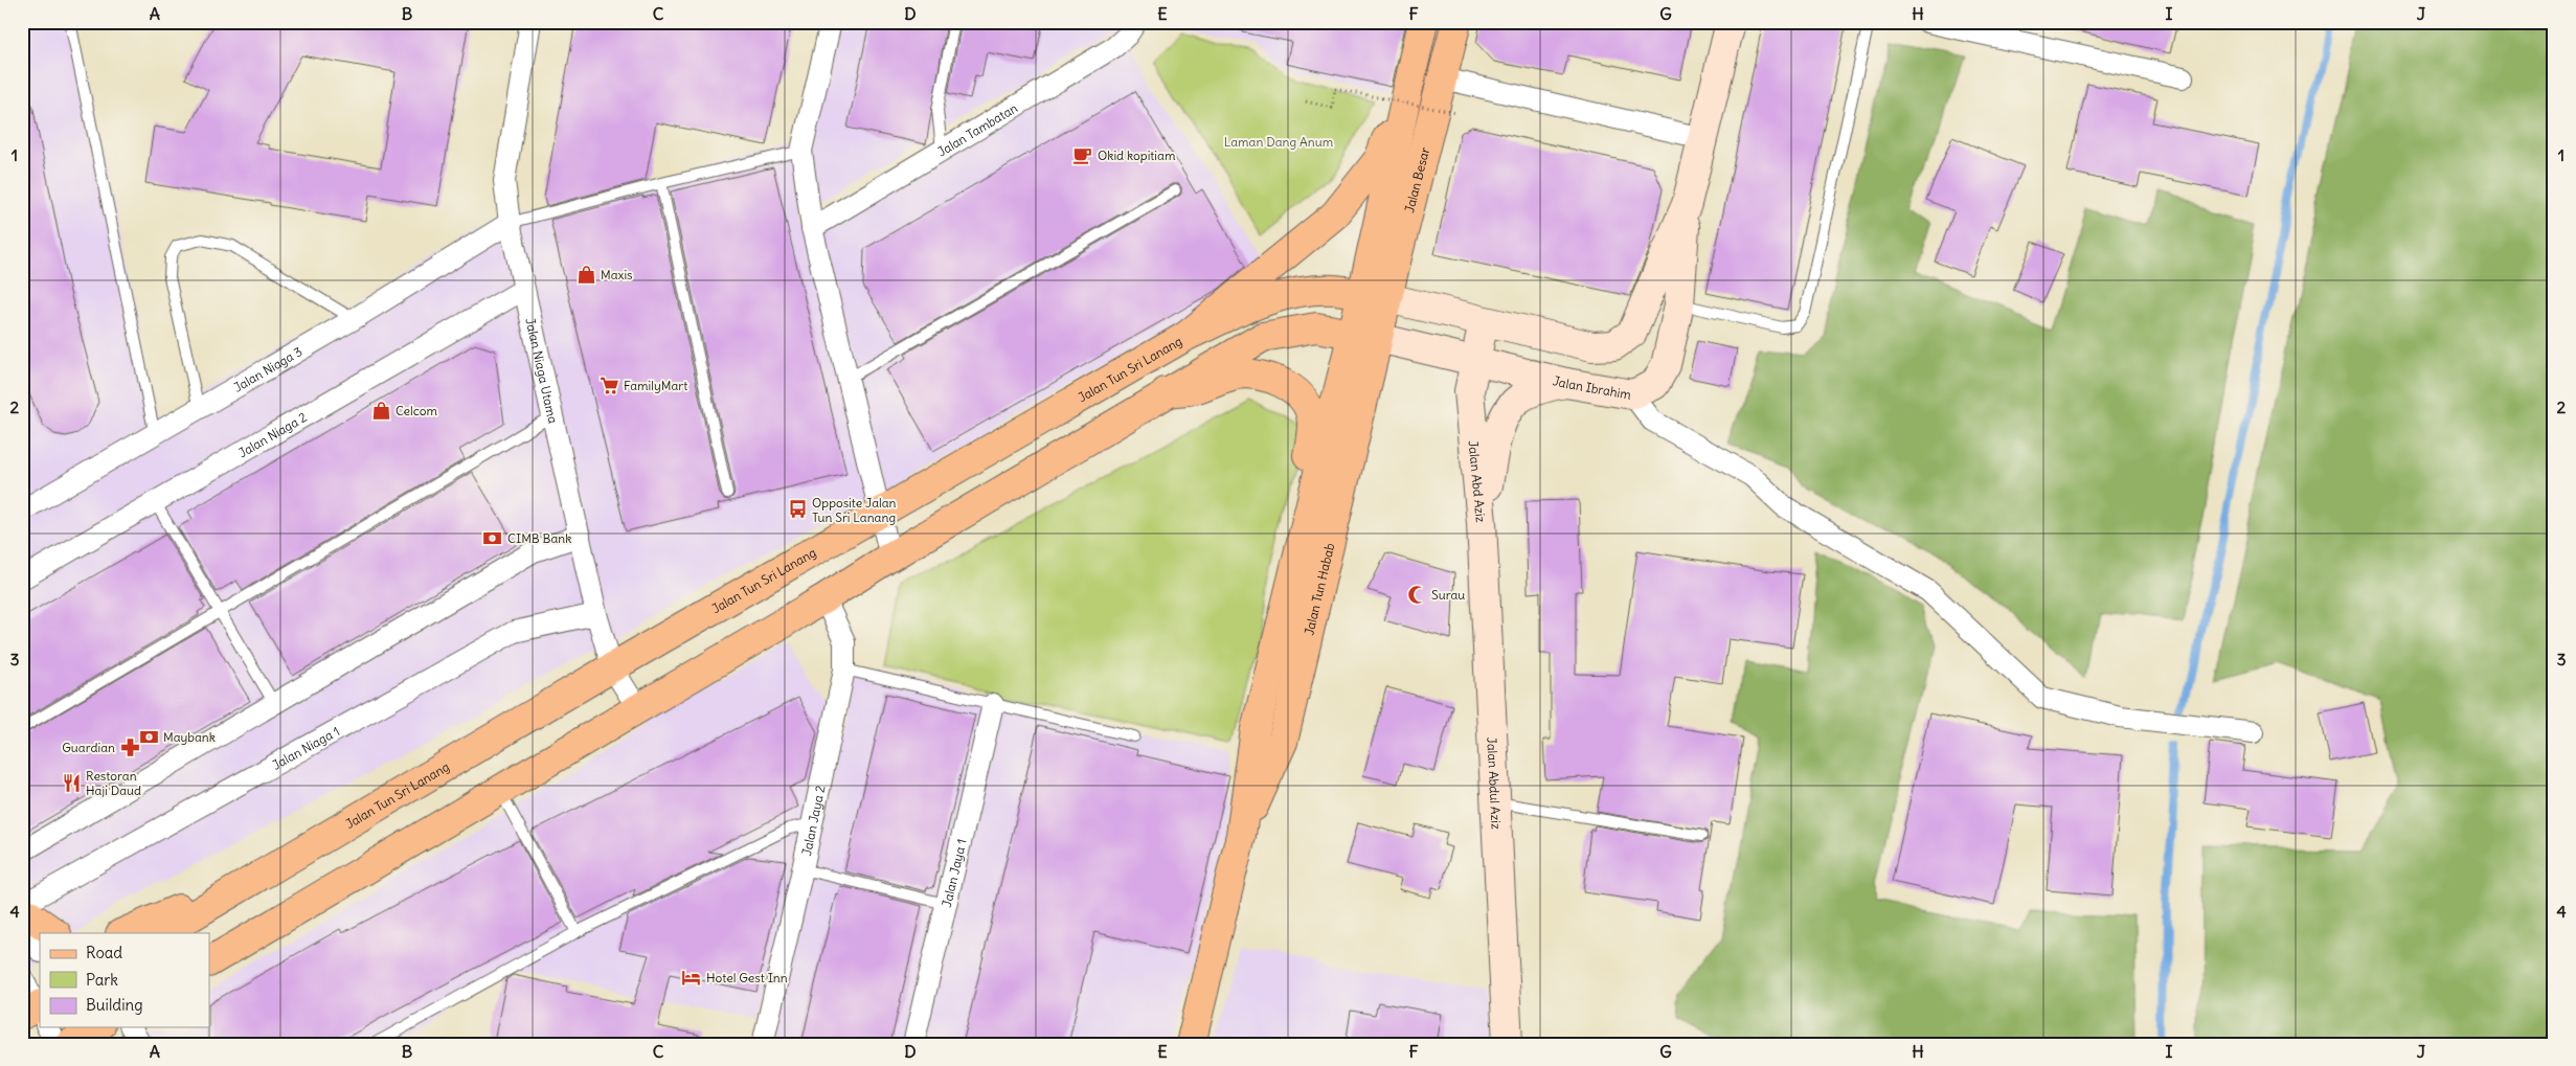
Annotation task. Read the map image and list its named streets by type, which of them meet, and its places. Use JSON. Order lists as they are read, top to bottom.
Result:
{
  "streets": {
    "main road": ["Jalan Besar", "Jalan Tun Sri Lanang", "Jalan Tun Habab"],
    "street": [
      "Jalan Tambatan",
      "Jalan Niaga 3",
      "Jalan Niaga Utama",
      "Jalan Ibrahim",
      "Jalan Niaga 2",
      "Jalan Abd Aziz",
      "Jalan Niaga 1",
      "Jalan Abdul Aziz",
      "Jalan Jaya 2",
      "Jalan Jaya 1"
    ]
  },
  "crossings": [
    ["Jalan Besar", "Jalan Tun Sri Lanang"],
    ["Jalan Besar", "Jalan Ibrahim"],
    ["Jalan Besar", "Jalan Tun Habab"],
    ["Jalan Tun Sri Lanang", "Jalan Niaga Utama"],
    ["Jalan Tun Sri Lanang", "Jalan Ibrahim"],
    ["Jalan Niaga 3", "Jalan Niaga Utama"],
    ["Jalan Niaga Utama", "Jalan Niaga 2"],
    ["Jalan Niaga Utama", "Jalan Niaga 1"],
    ["Jalan Ibrahim", "Jalan Abd Aziz"],
    ["Jalan Ibrahim", "Jalan Tun Habab"],
    ["Jalan Abd Aziz", "Jalan Abdul Aziz"]
  ],
  "parks": ["Laman Dang Anum"],
  "places": {
    "cafe": ["Okid kopitiam"],
    "shop": ["Maxis", "Celcom"],
    "supermarket": ["FamilyMart"],
    "bus stop": ["Opposite Jalan Tun Sri Lanang"],
    "bank": ["CIMB Bank", "Maybank"],
    "mosque": ["Surau"],
    "pharmacy": ["Guardian"],
    "restaurant": ["Restoran Haji Daud"],
    "hotel": ["Hotel Gest Inn"]
  },
  "legend": ["Road", "Park", "Building"],
  "grid": {
    "columns": [
      "A",
      "B",
      "C",
      "D",
      "E",
      "F",
      "G",
      "H",
      "I",
      "J"
    ],
    "rows": [
      "1",
      "2",
      "3",
      "4"
    ]
  }
}
